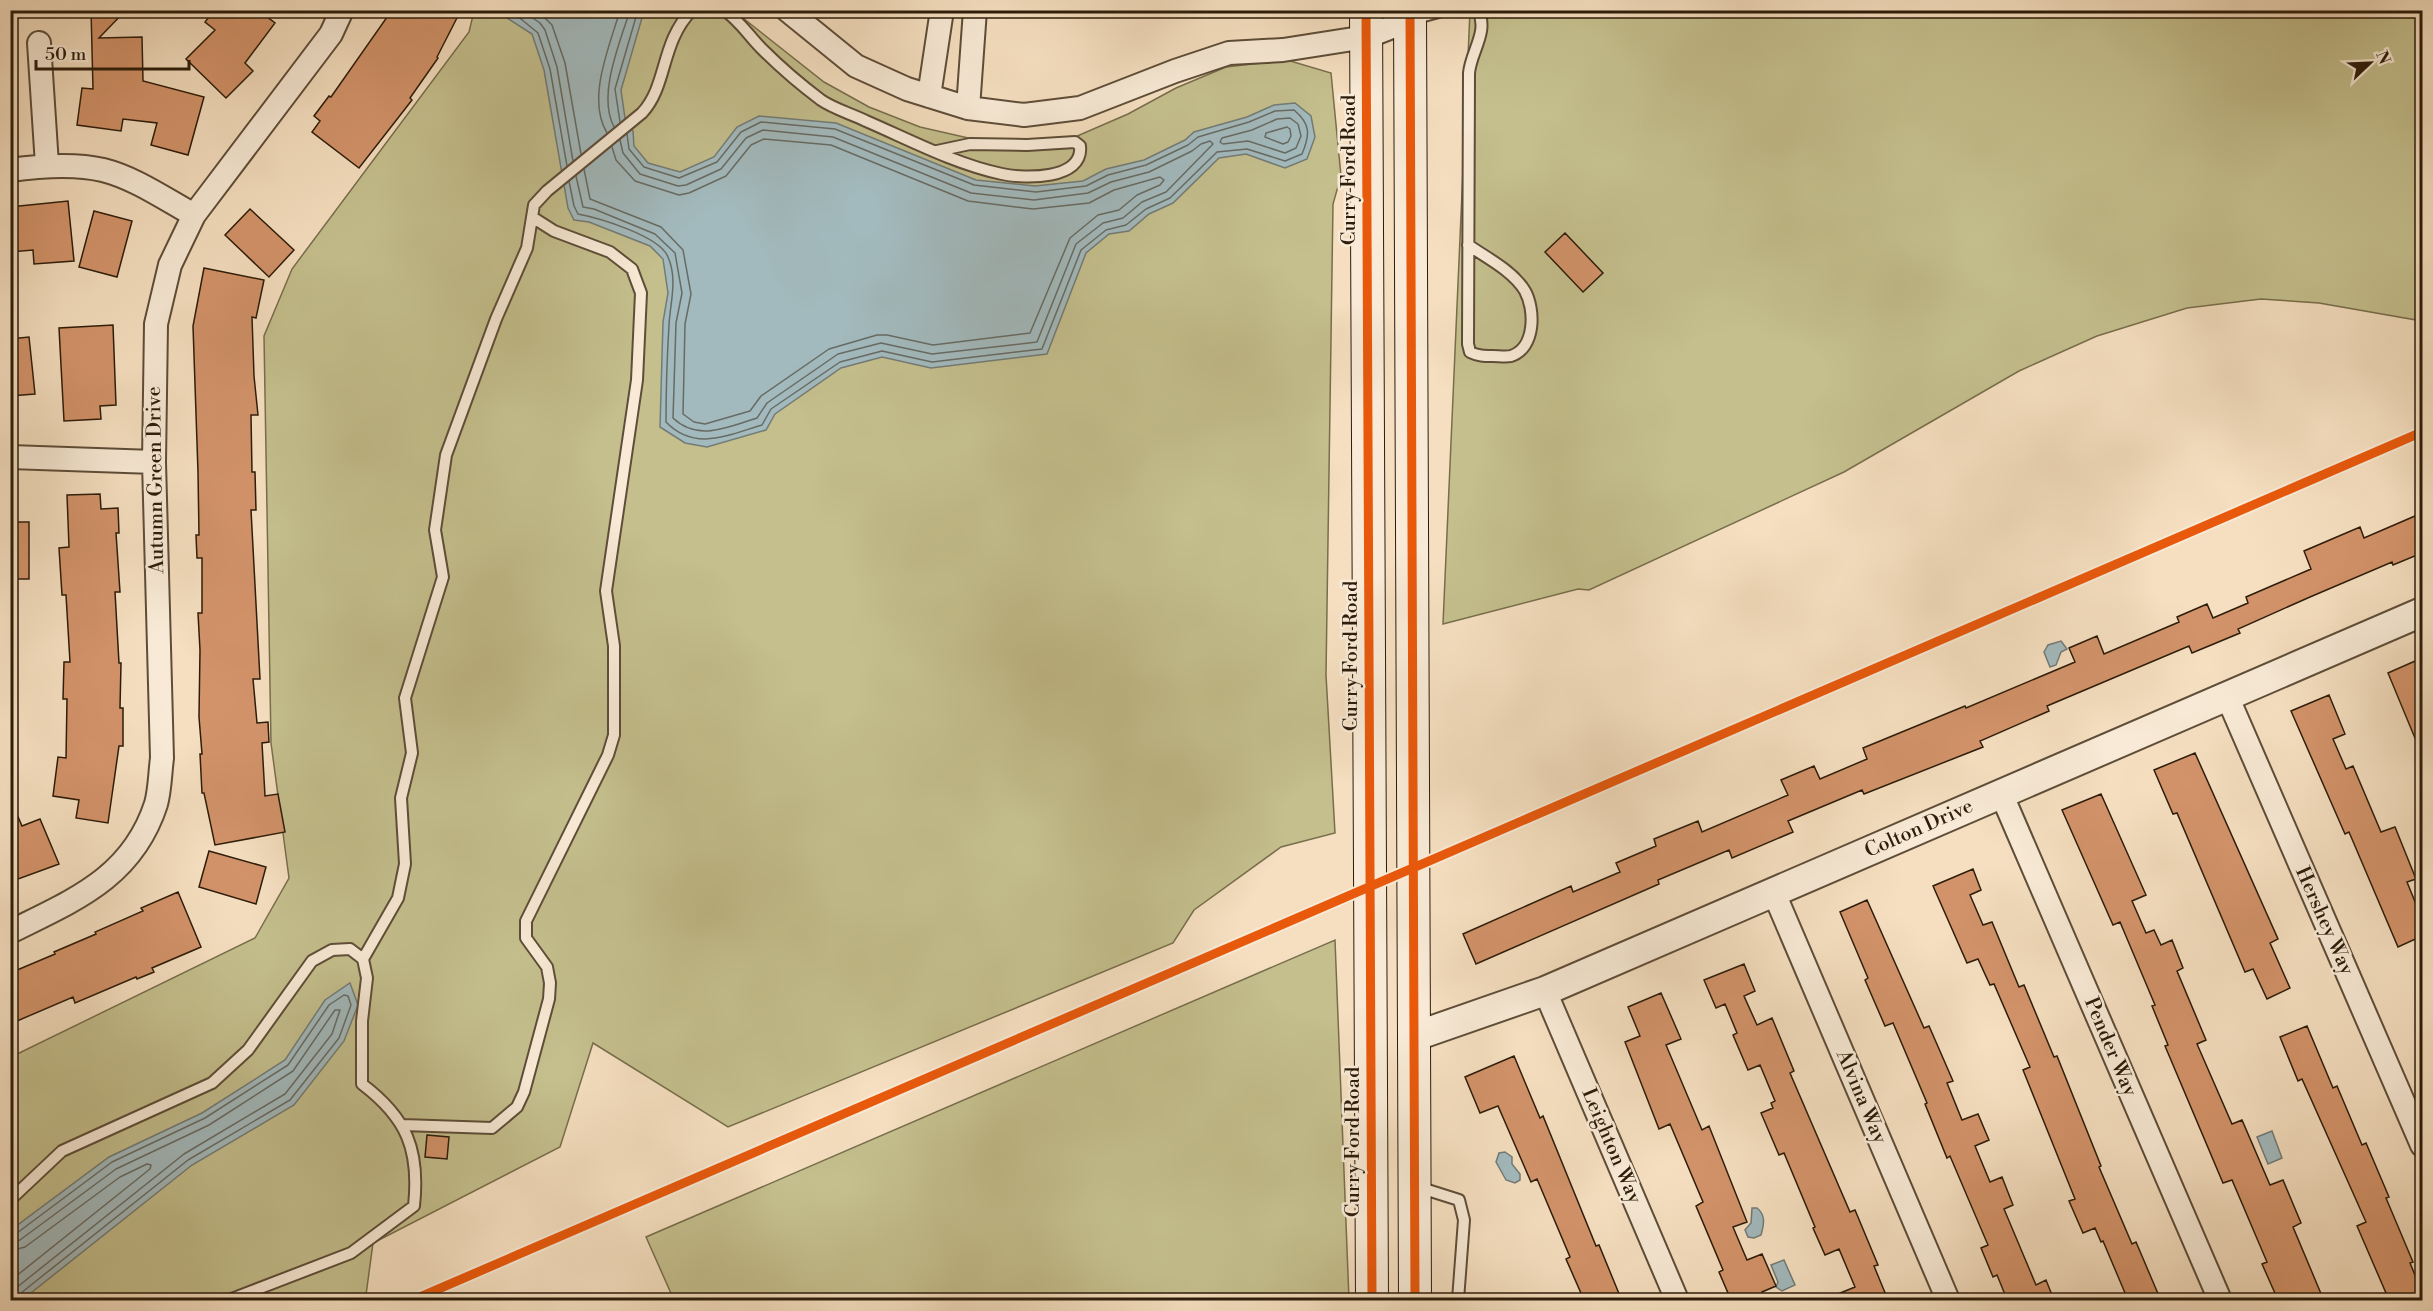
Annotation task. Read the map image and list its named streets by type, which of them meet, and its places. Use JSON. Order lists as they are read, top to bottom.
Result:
{
  "streets": {
    "main road": ["Curry Ford Road"],
    "street": [
      "Autumn Green Drive",
      "Colton Drive",
      "Hershey Way",
      "Pender Way",
      "Alvina Way",
      "Leighton Way"
    ]
  },
  "crossings": [
    ["Colton Drive", "Hershey Way"],
    ["Colton Drive", "Pender Way"],
    ["Colton Drive", "Alvina Way"],
    ["Colton Drive", "Leighton Way"]
  ],
  "scale_bar": "50 m",
  "north": "top right"
}
